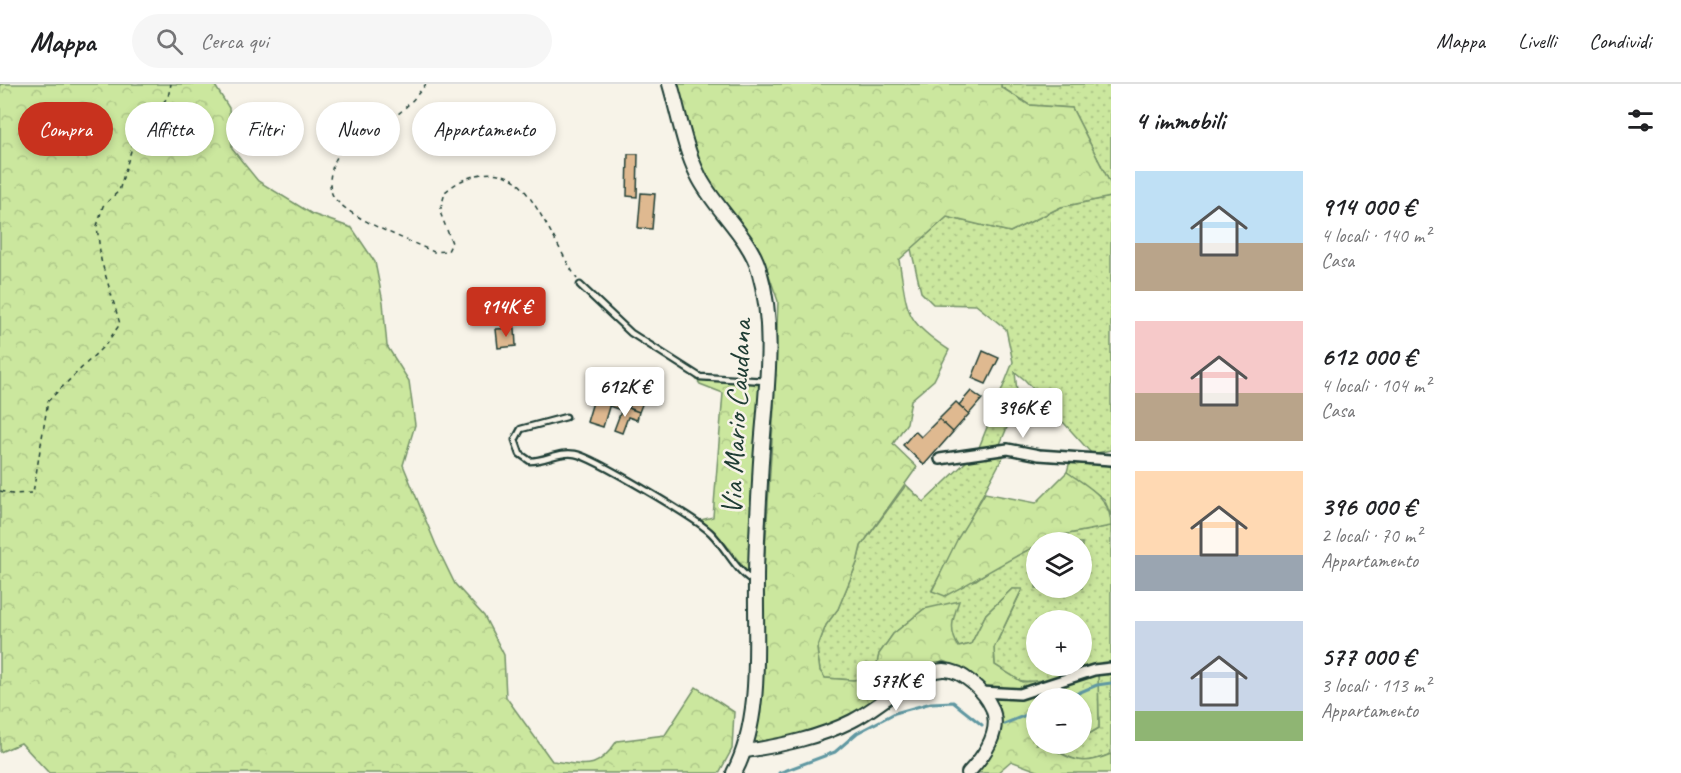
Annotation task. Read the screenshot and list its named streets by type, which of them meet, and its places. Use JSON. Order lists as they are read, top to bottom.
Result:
{
  "streets": {
    "main road": ["Via Mario Caudana"]
  },
  "page": {
    "header": "Mappa",
    "search": "Cerca qui",
    "nav": ["Mappa", "Livelli", "Condividi"],
    "heading": "4 immobili",
    "chip": [
      "Compra",
      "Affitta",
      "Filtri",
      "Nuovo",
      "Appartamento"
    ],
    "list": [
      {
        "name": "914 000 €",
        "note": "4 locali · 140 m² · Casa"
      },
      {
        "name": "612 000 €",
        "note": "4 locali · 104 m² · Casa"
      },
      {
        "name": "396 000 €",
        "note": "2 locali · 70 m² · Appartamento"
      },
      {
        "name": "577 000 €",
        "note": "3 locali · 113 m² · Appartamento"
      }
    ],
    "price": [
      "914K €",
      "612K €",
      "396K €",
      "577K €"
    ],
    "map_buttons": ["+", "−"]
  }
}
